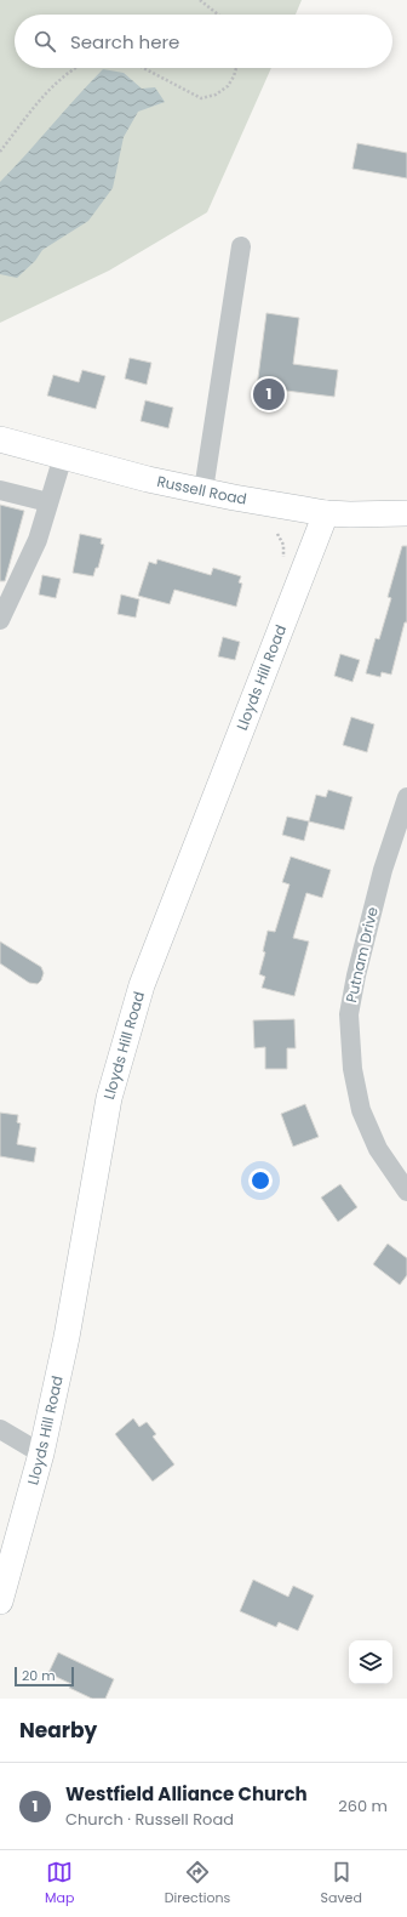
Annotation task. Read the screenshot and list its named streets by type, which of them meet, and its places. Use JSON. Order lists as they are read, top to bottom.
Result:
{
  "streets": {
    "main road": ["Russell Road", "Lloyds Hill Road"],
    "street": ["Putnam Drive"]
  },
  "crossings": [
    ["Russell Road", "Lloyds Hill Road"]
  ],
  "scale_bar": "20 m",
  "page": {
    "search": "Search here",
    "pins": "1",
    "scale": "20 m",
    "heading": "Nearby",
    "list": [
      {
        "mark": "1",
        "name": "Westfield Alliance Church",
        "note": "Church · Russell Road",
        "value": "260 m"
      }
    ],
    "nav": ["Map", "Directions", "Saved"]
  }
}
